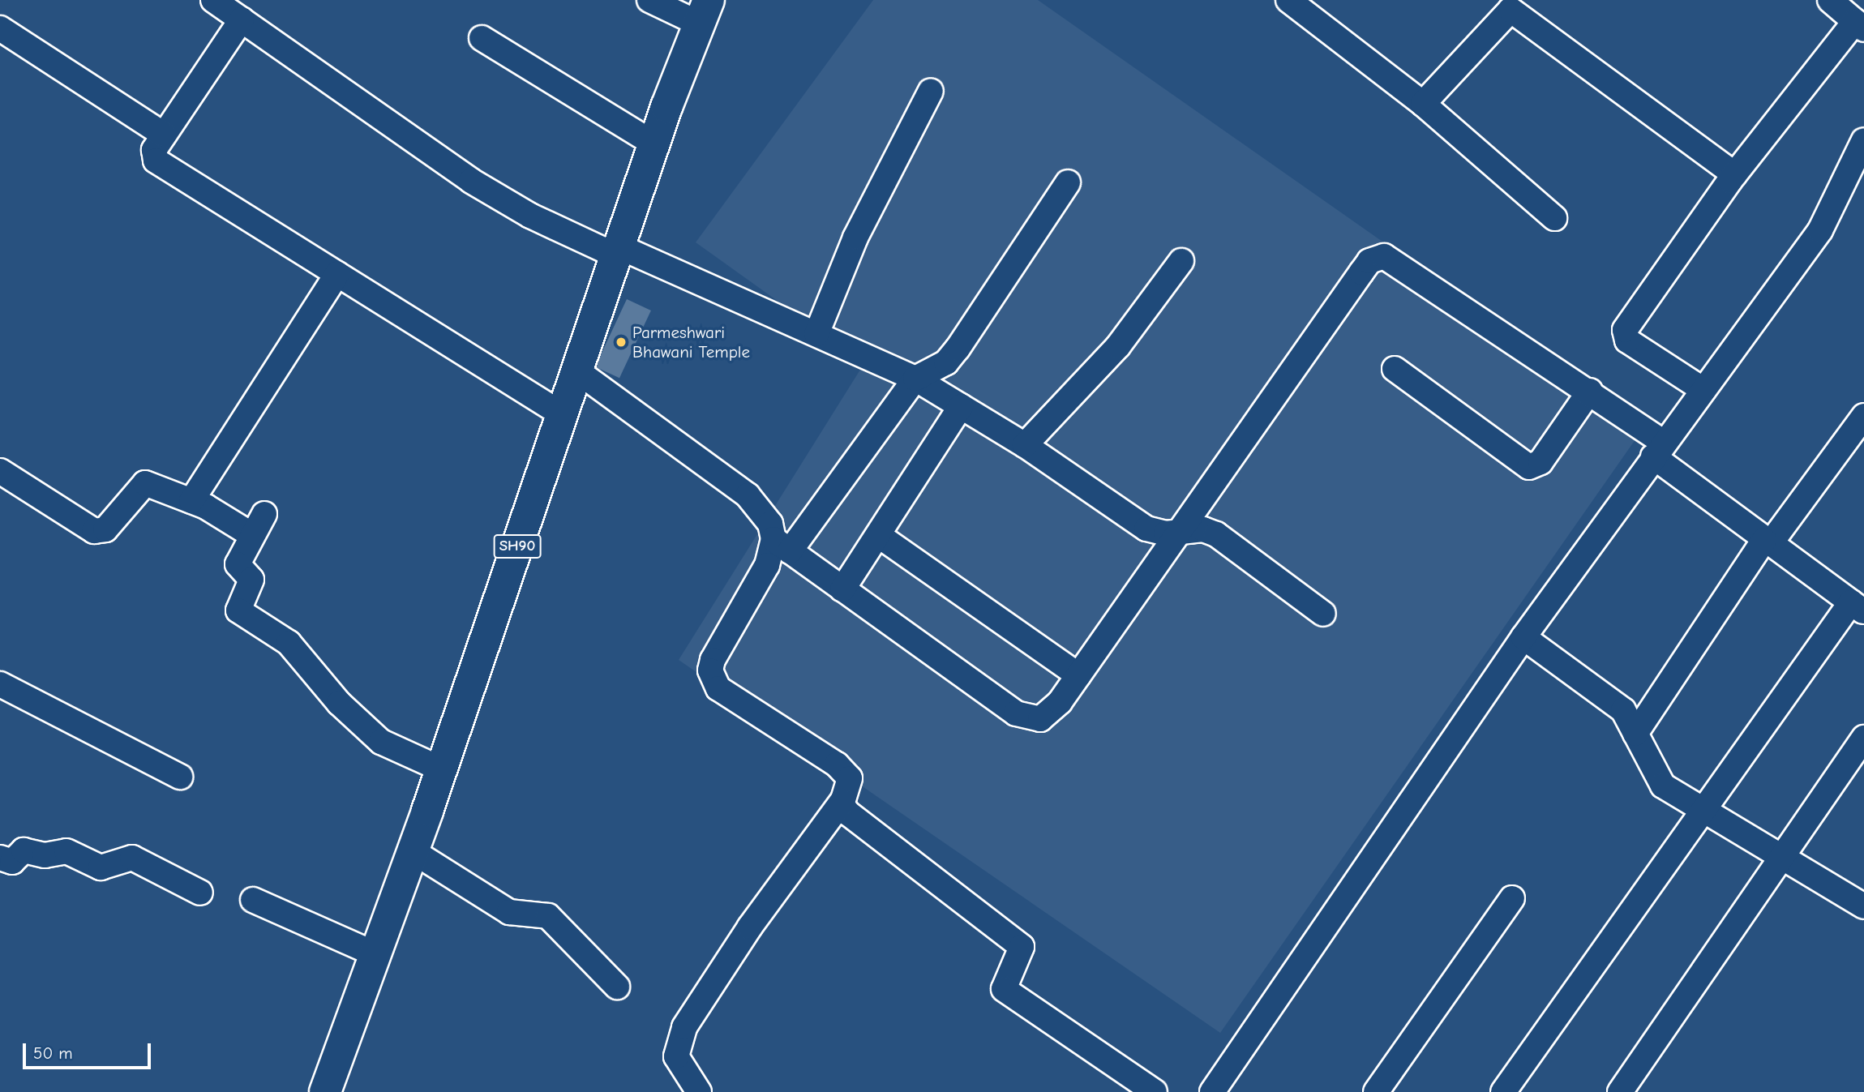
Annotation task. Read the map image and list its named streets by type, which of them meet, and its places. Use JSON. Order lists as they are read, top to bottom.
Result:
{
  "streets": {
    "main road": ["SH90"]
  },
  "places": ["Parmeshwari Bhawani Temple"],
  "scale_bar": "50 m"
}
